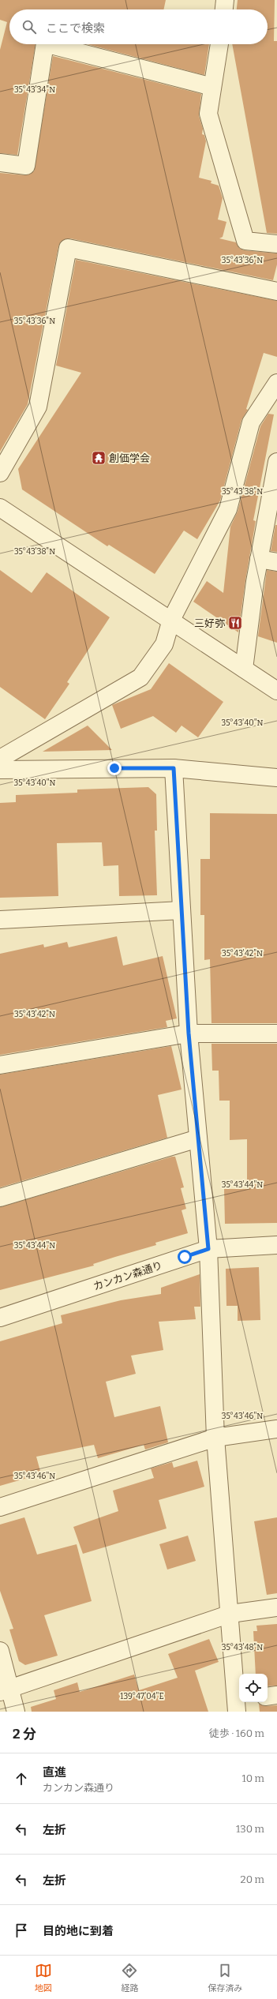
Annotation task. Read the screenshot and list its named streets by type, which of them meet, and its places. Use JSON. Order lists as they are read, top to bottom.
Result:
{
  "streets": {
    "street": ["カンカン森通り"]
  },
  "places": {
    "temple": ["創価学会"],
    "restaurant": ["三好弥"]
  },
  "page": {
    "search": "ここで検索",
    "heading": ["2 分", "徒歩 · 160 m"],
    "list": [
      ["直進", "カンカン森通り", "10 m"],
      ["左折", "130 m"],
      ["左折", "20 m"],
      "目的地に到着"
    ],
    "nav": ["地図", "経路", "保存済み"]
  },
  "coordinates": [
    "35°43'34\"N",
    "35°43'36\"N",
    "35°43'38\"N",
    "35°43'40\"N",
    "35°43'42\"N",
    "35°43'44\"N",
    "35°43'46\"N",
    "35°43'48\"N",
    "139°47'04\"E"
  ]
}
